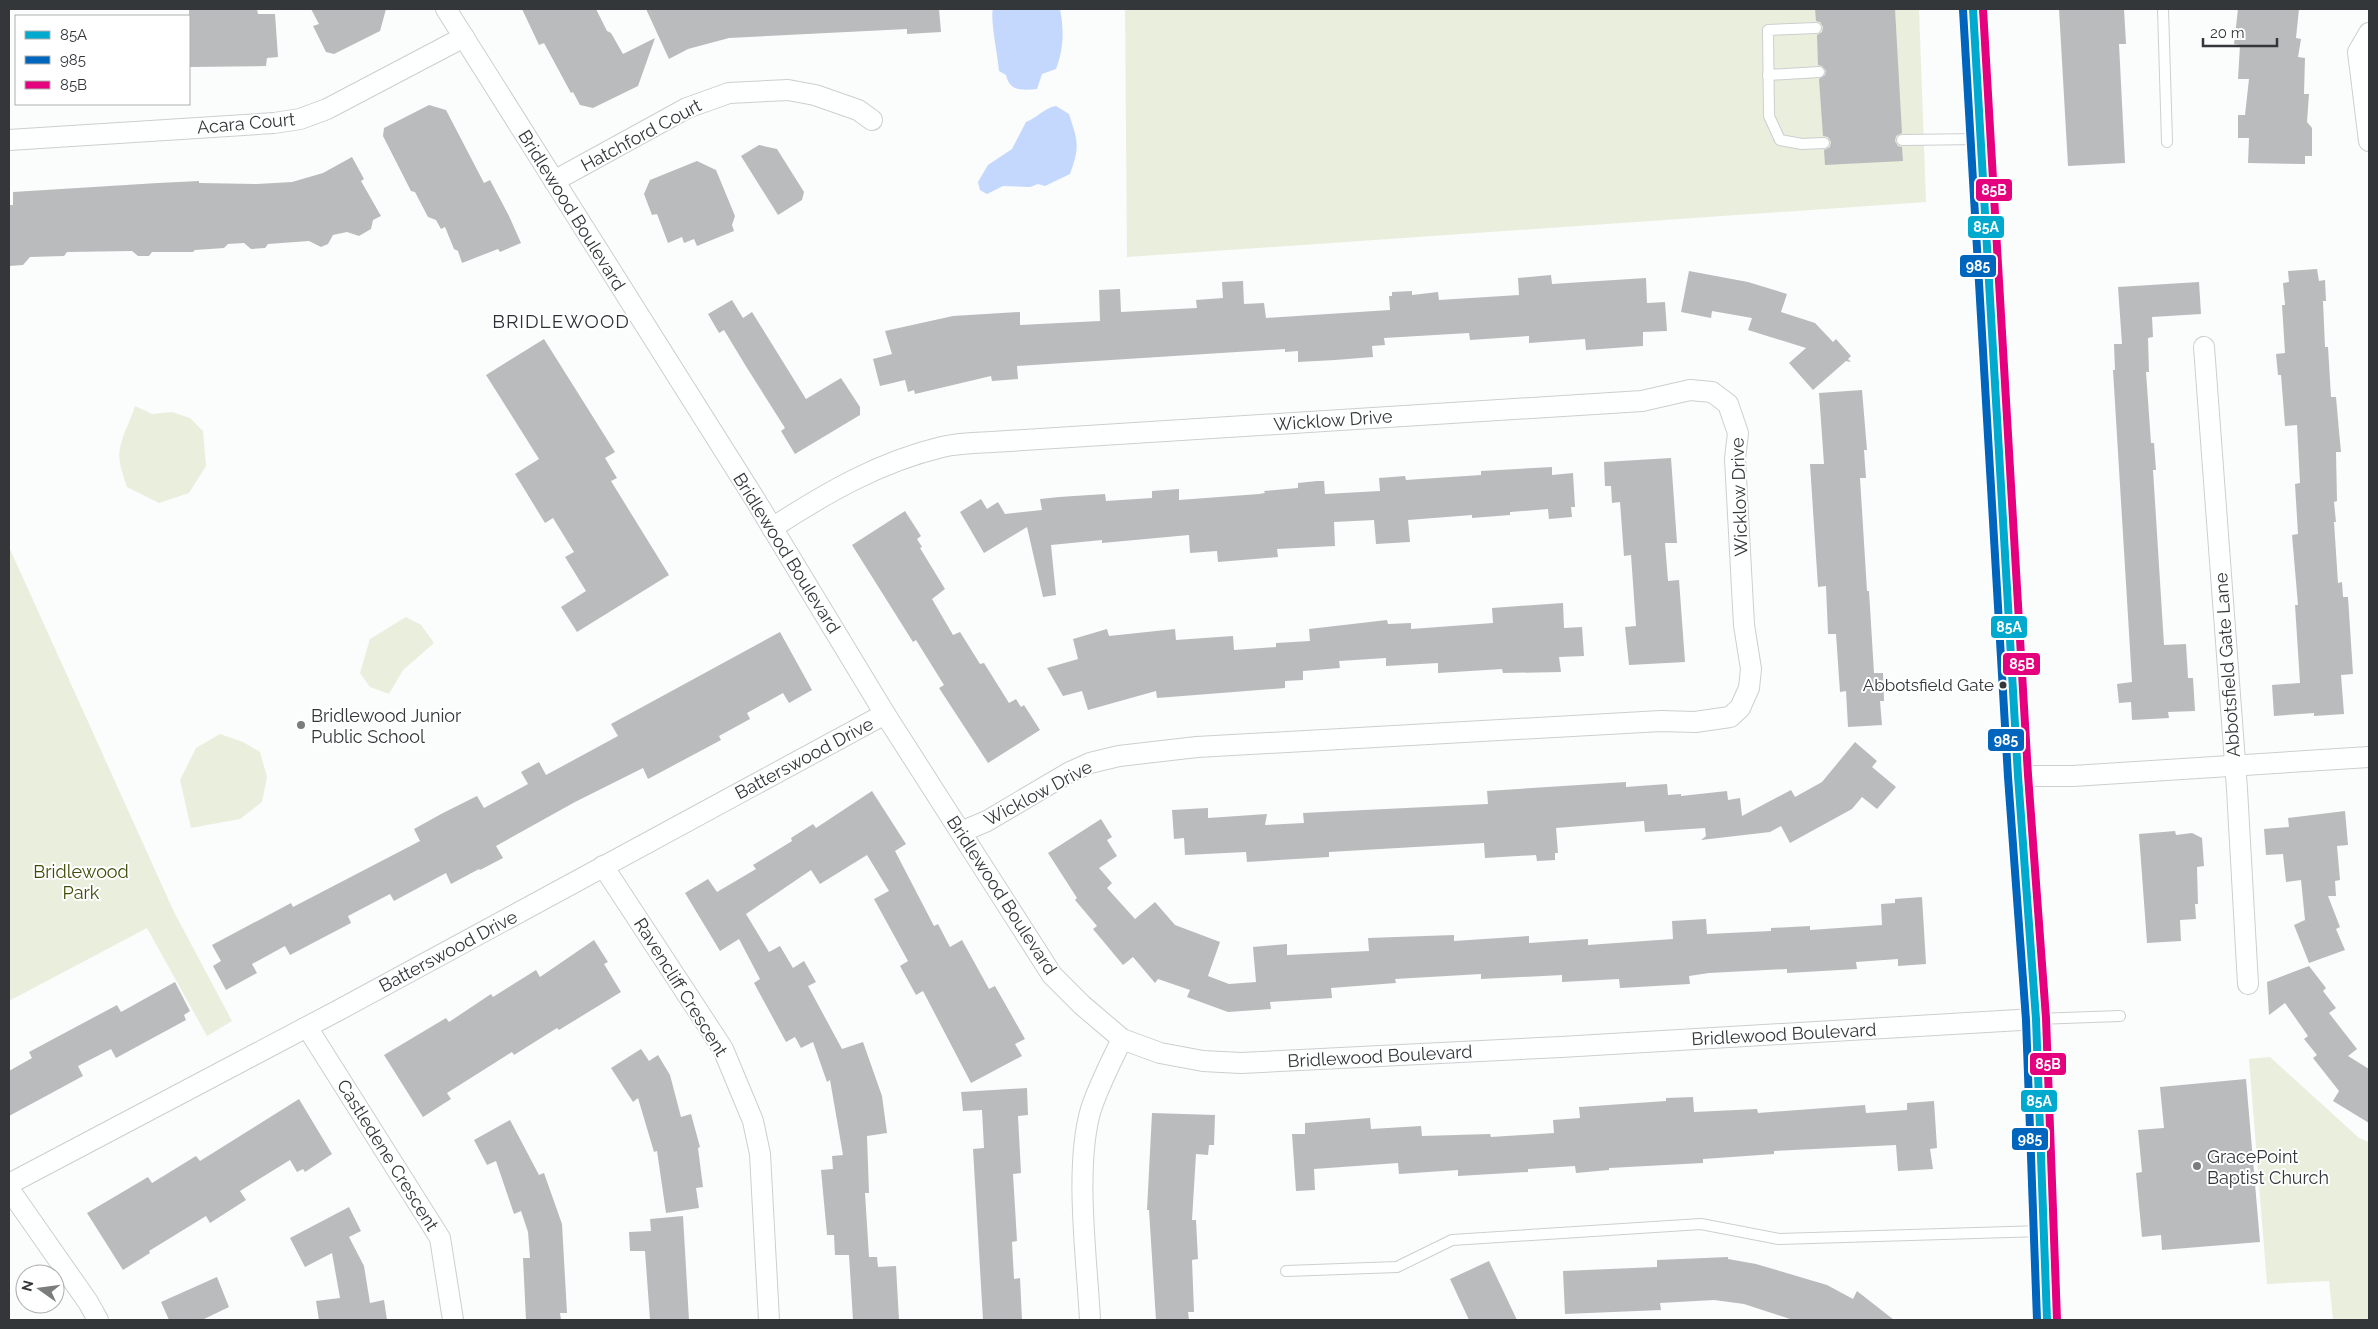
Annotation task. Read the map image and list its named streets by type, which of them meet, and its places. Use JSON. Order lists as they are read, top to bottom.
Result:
{
  "streets": {
    "street": [
      "Acara Court",
      "Hatchford Court",
      "Bridlewood Boulevard",
      "Wicklow Drive",
      "Abbotsfield Gate Lane",
      "Batterswood Drive",
      "Ravencliff Crescent",
      "Castledene Crescent"
    ]
  },
  "crossings": [
    ["Acara Court", "Bridlewood Boulevard"],
    ["Hatchford Court", "Bridlewood Boulevard"],
    ["Bridlewood Boulevard", "Wicklow Drive"],
    ["Bridlewood Boulevard", "Batterswood Drive"],
    ["Batterswood Drive", "Ravencliff Crescent"],
    ["Batterswood Drive", "Castledene Crescent"]
  ],
  "districts": ["BRIDLEWOOD"],
  "parks": ["Bridlewood Park"],
  "places": ["Abbotsfield Gate", "Bridlewood Junior Public School", "GracePoint Baptist Church"],
  "lines": ["transit line 85A", "transit line 85B", "transit line 985"],
  "legend": ["85A", "985", "85B"],
  "scale_bar": "20 m",
  "north": "left"
}
